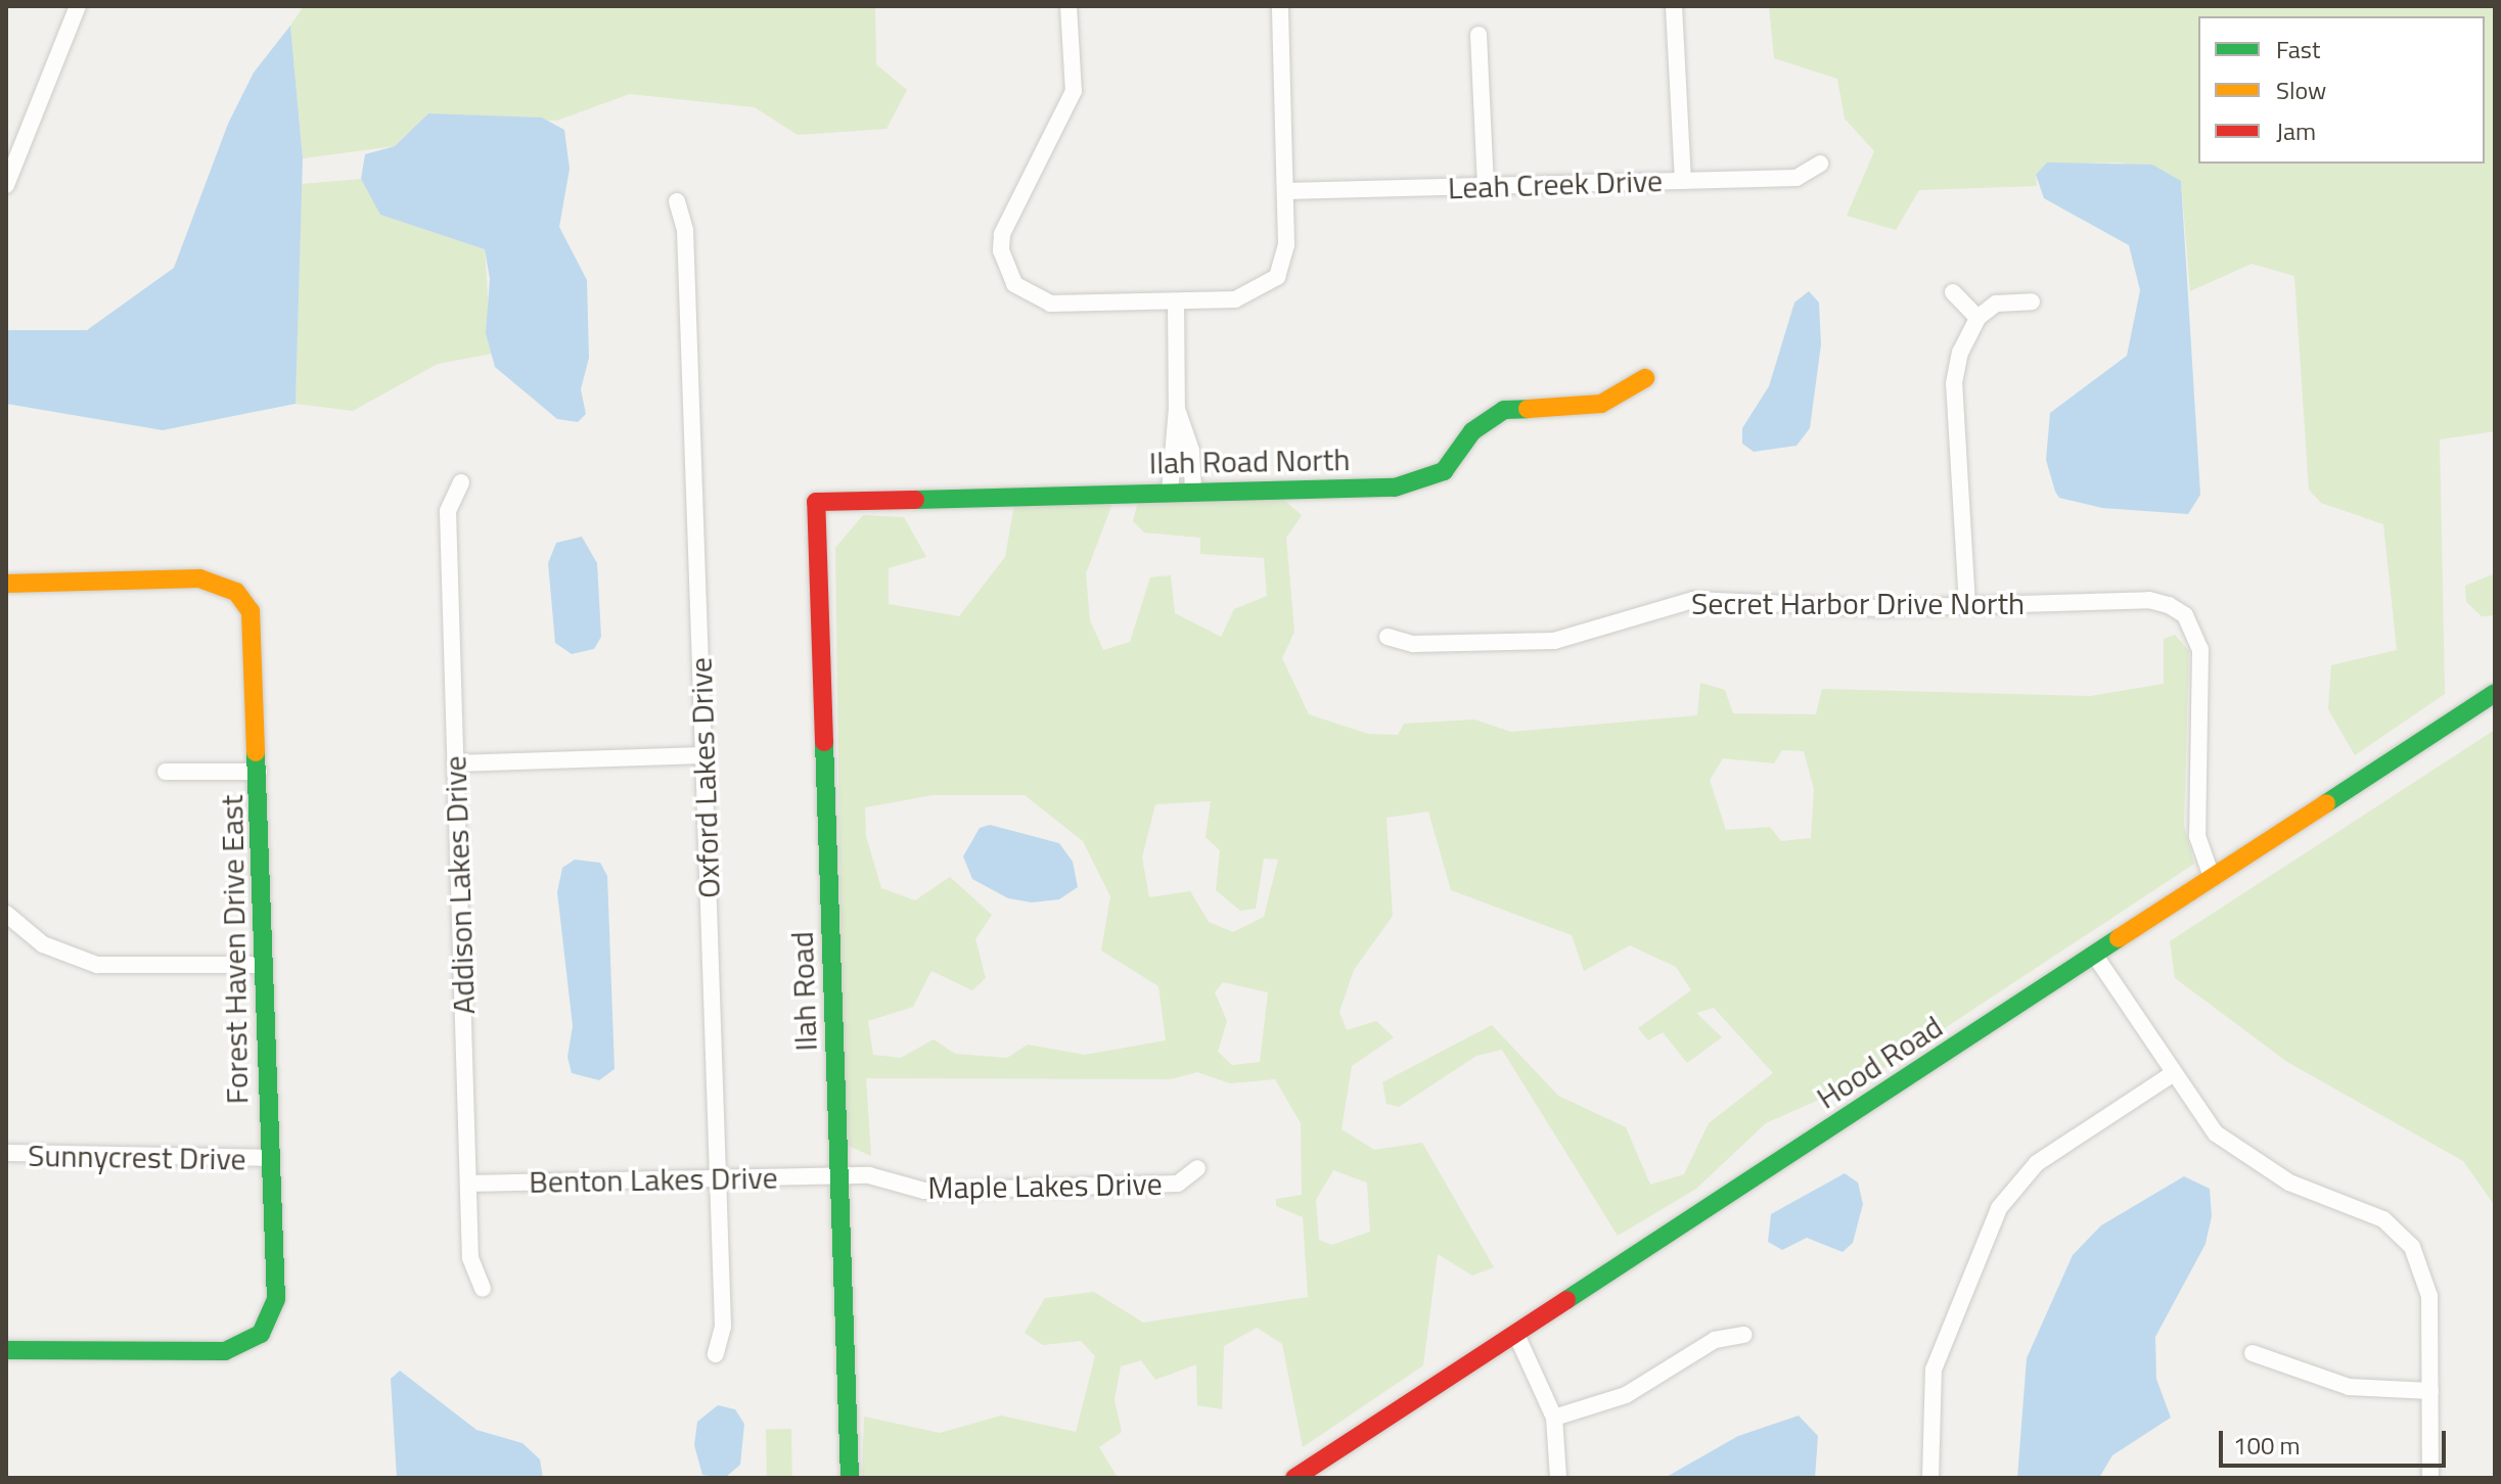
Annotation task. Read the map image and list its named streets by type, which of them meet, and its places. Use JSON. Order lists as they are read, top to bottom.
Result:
{
  "streets": {
    "street": [
      "Leah Creek Drive",
      "Ilah Road North",
      "Secret Harbor Drive North",
      "Oxford Lakes Drive",
      "Addison Lakes Drive",
      "Forest Haven Drive East",
      "Ilah Road",
      "Hood Road",
      "Sunnycrest Drive",
      "Benton Lakes Drive",
      "Maple Lakes Drive"
    ]
  },
  "crossings": [
    ["Ilah Road North", "Ilah Road"],
    ["Secret Harbor Drive North", "Hood Road"],
    ["Oxford Lakes Drive", "Benton Lakes Drive"],
    ["Addison Lakes Drive", "Benton Lakes Drive"],
    ["Forest Haven Drive East", "Sunnycrest Drive"],
    ["Ilah Road", "Benton Lakes Drive"],
    ["Ilah Road", "Maple Lakes Drive"],
    ["Benton Lakes Drive", "Maple Lakes Drive"]
  ],
  "legend": ["Fast", "Slow", "Jam"],
  "scale_bar": "100 m"
}
